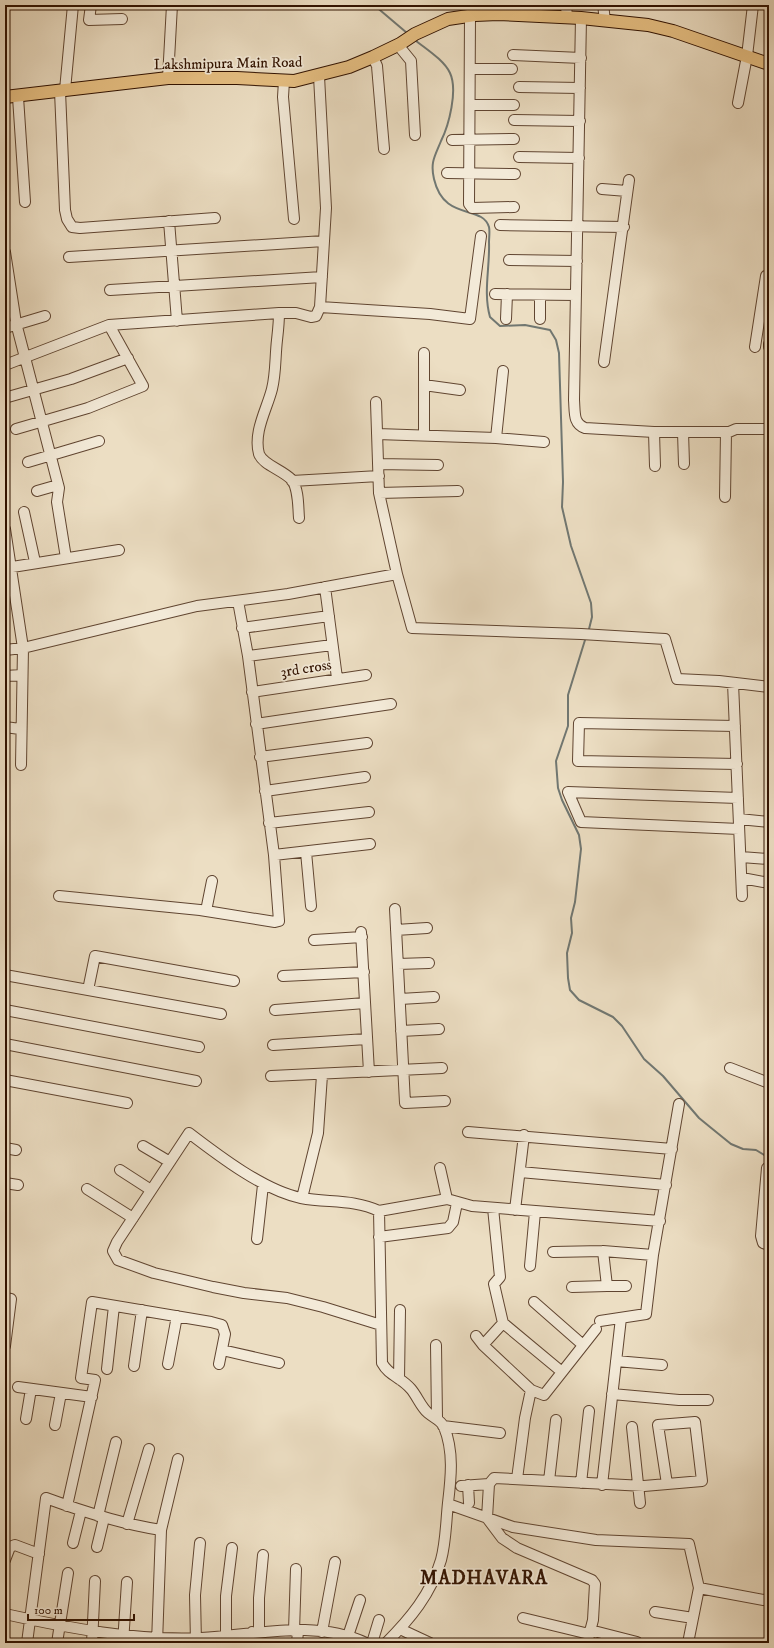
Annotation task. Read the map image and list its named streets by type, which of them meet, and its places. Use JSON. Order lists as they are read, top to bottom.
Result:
{
  "streets": {
    "main road": ["Lakshmipura Main Road"],
    "street": ["3rd cross"]
  },
  "districts": ["MADHAVARA"],
  "scale_bar": "100 m"
}
